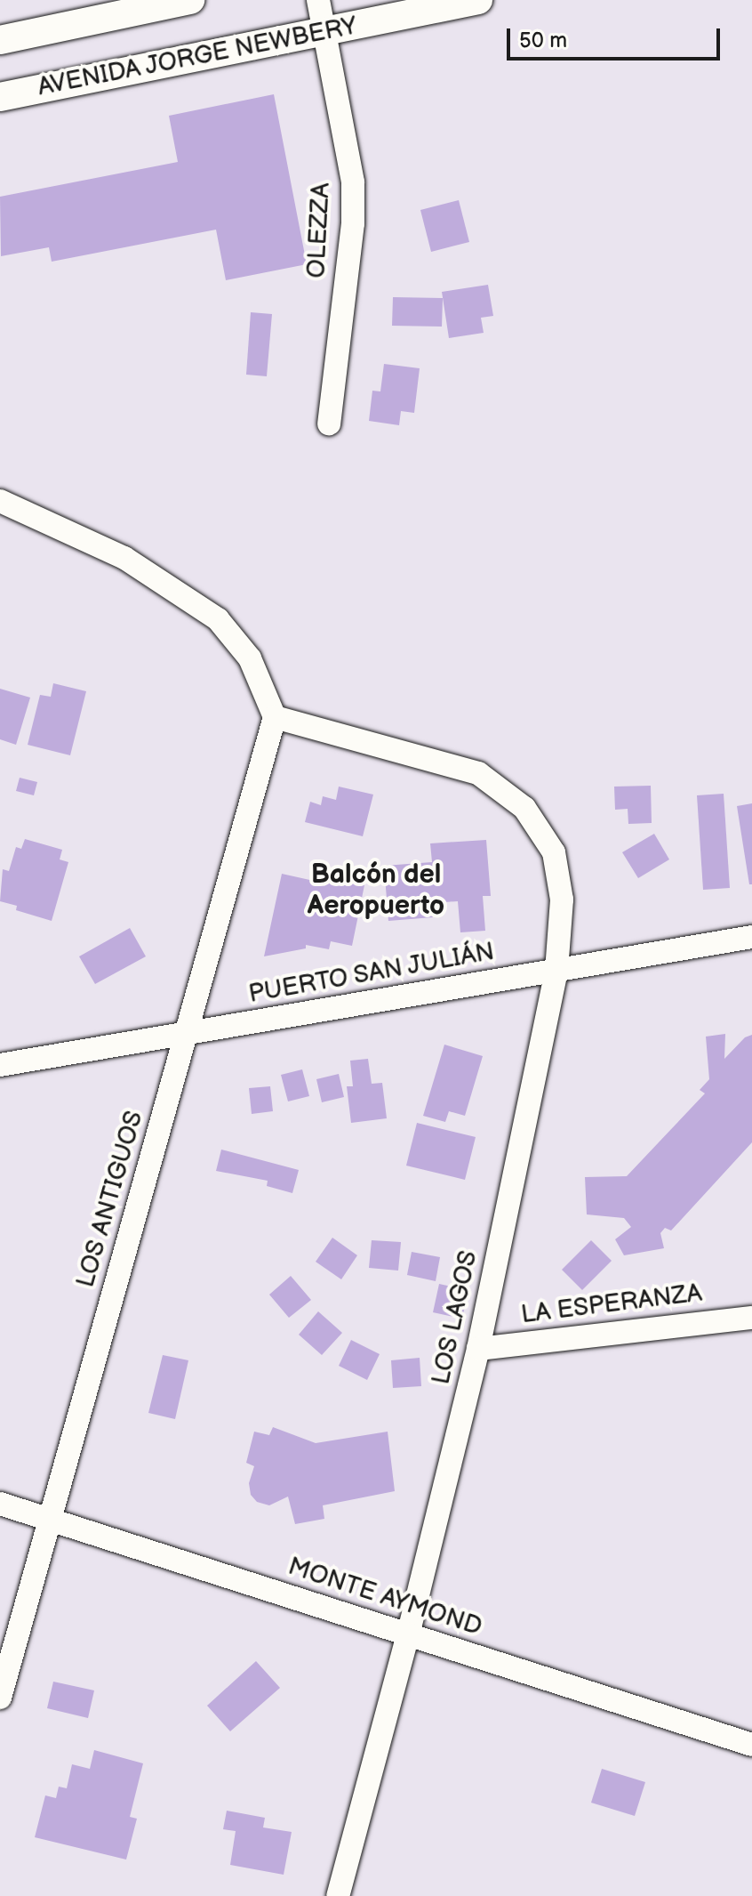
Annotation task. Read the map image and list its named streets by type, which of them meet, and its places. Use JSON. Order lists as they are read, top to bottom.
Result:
{
  "streets": {
    "street": [
      "AVENIDA JORGE NEWBERY",
      "OLEZZA",
      "PUERTO SAN JULIÁN",
      "LOS ANTIGUOS",
      "LA ESPERANZA",
      "LOS LAGOS",
      "MONTE AYMOND"
    ]
  },
  "crossings": [
    ["AVENIDA JORGE NEWBERY", "OLEZZA"],
    ["PUERTO SAN JULIÁN", "LOS ANTIGUOS"],
    ["PUERTO SAN JULIÁN", "LOS LAGOS"],
    ["LOS ANTIGUOS", "LOS LAGOS"],
    ["LOS ANTIGUOS", "MONTE AYMOND"],
    ["LA ESPERANZA", "LOS LAGOS"],
    ["LOS LAGOS", "MONTE AYMOND"]
  ],
  "districts": ["Balcón del Aeropuerto"],
  "scale_bar": "50 m"
}
